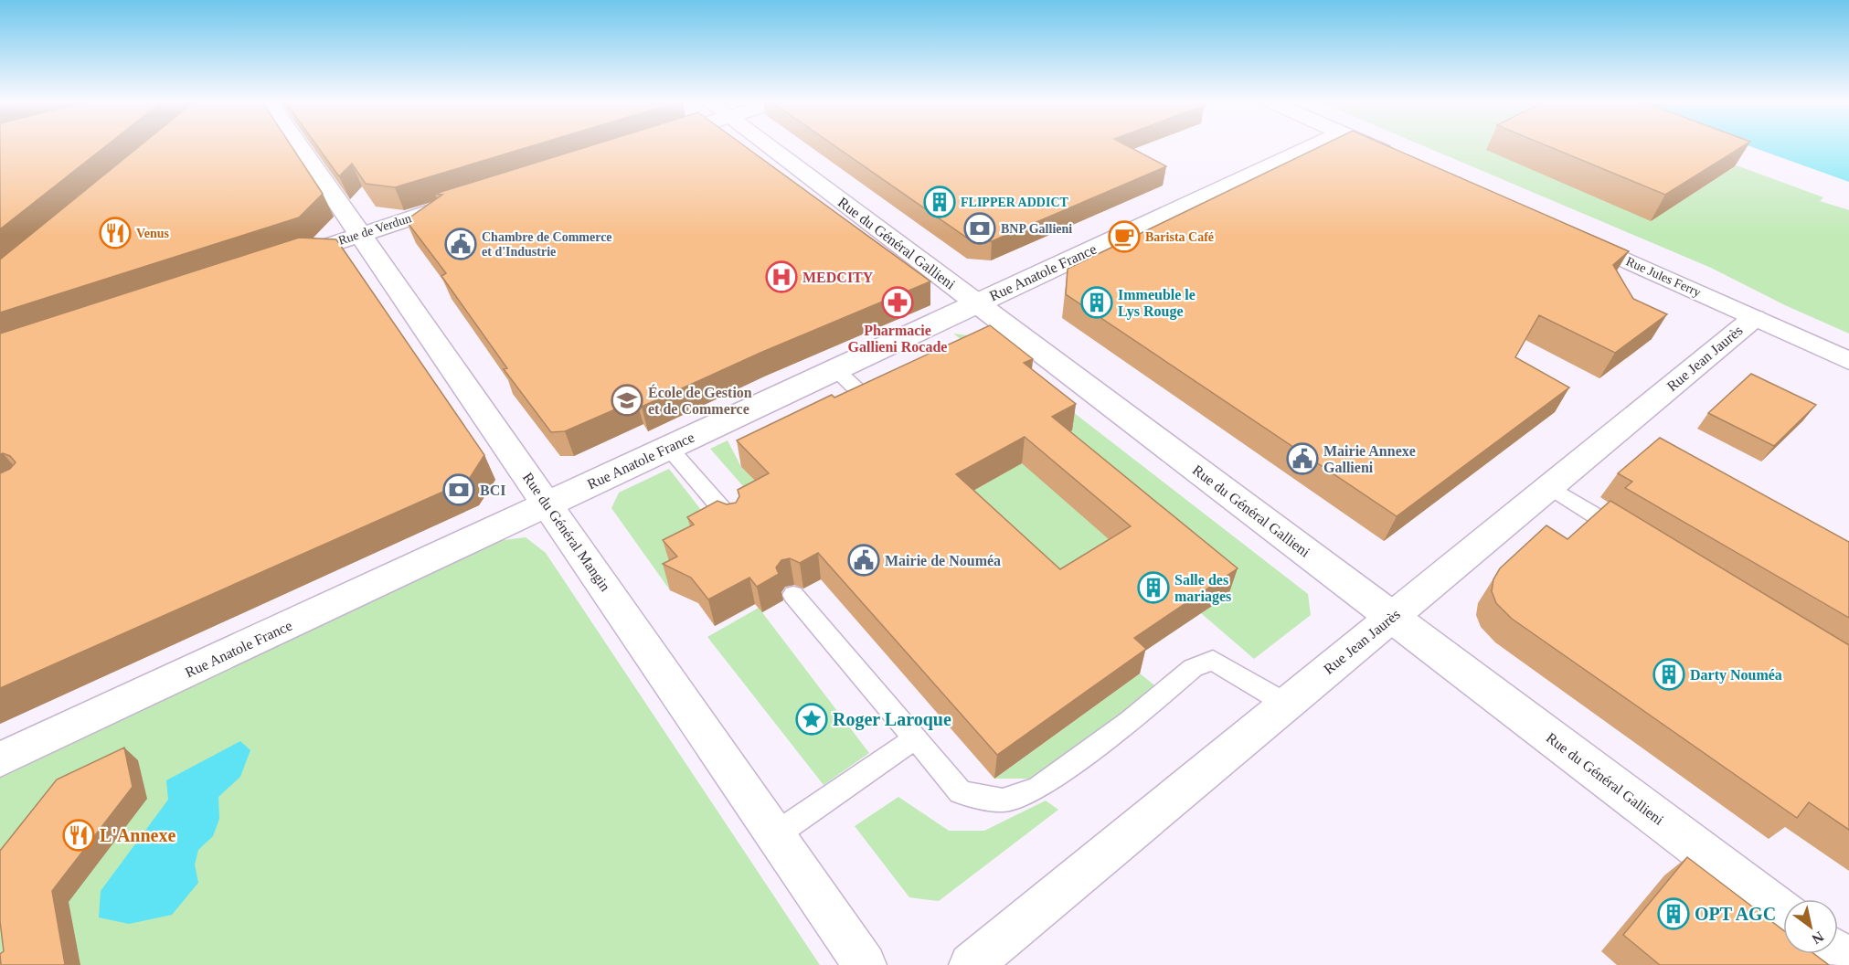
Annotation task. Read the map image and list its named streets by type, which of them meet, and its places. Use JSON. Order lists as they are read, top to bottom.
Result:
{
  "streets": {
    "street": [
      "Rue de Verdun",
      "Rue du Général Gallieni",
      "Rue Anatole France",
      "Rue Jules Ferry",
      "Rue Jean Jaurès",
      "Rue du Général Mangin"
    ]
  },
  "crossings": [
    ["Rue de Verdun", "Rue du Général Mangin"],
    ["Rue du Général Gallieni", "Rue Anatole France"],
    ["Rue du Général Gallieni", "Rue Jean Jaurès"],
    ["Rue Anatole France", "Rue du Général Mangin"],
    ["Rue Jules Ferry", "Rue Jean Jaurès"]
  ],
  "places": {
    "building": [
      "FLIPPER ADDICT",
      "Immeuble le Lys Rouge",
      "Salle des mariages",
      "Darty Nouméa",
      "OPT AGC"
    ],
    "bank": ["BNP Gallieni", "BCI"],
    "restaurant": ["Venus", "L'Annexe"],
    "cafe": ["Barista Café"],
    "public building": ["Chambre de Commerce et d'Industrie", "Mairie Annexe Gallieni", "Mairie de Nouméa"],
    "hospital": ["MEDCITY"],
    "pharmacy": ["Pharmacie Gallieni Rocade"],
    "school or university": ["École de Gestion et de Commerce"],
    "place": ["Roger Laroque"]
  },
  "north": "bottom right"
}
